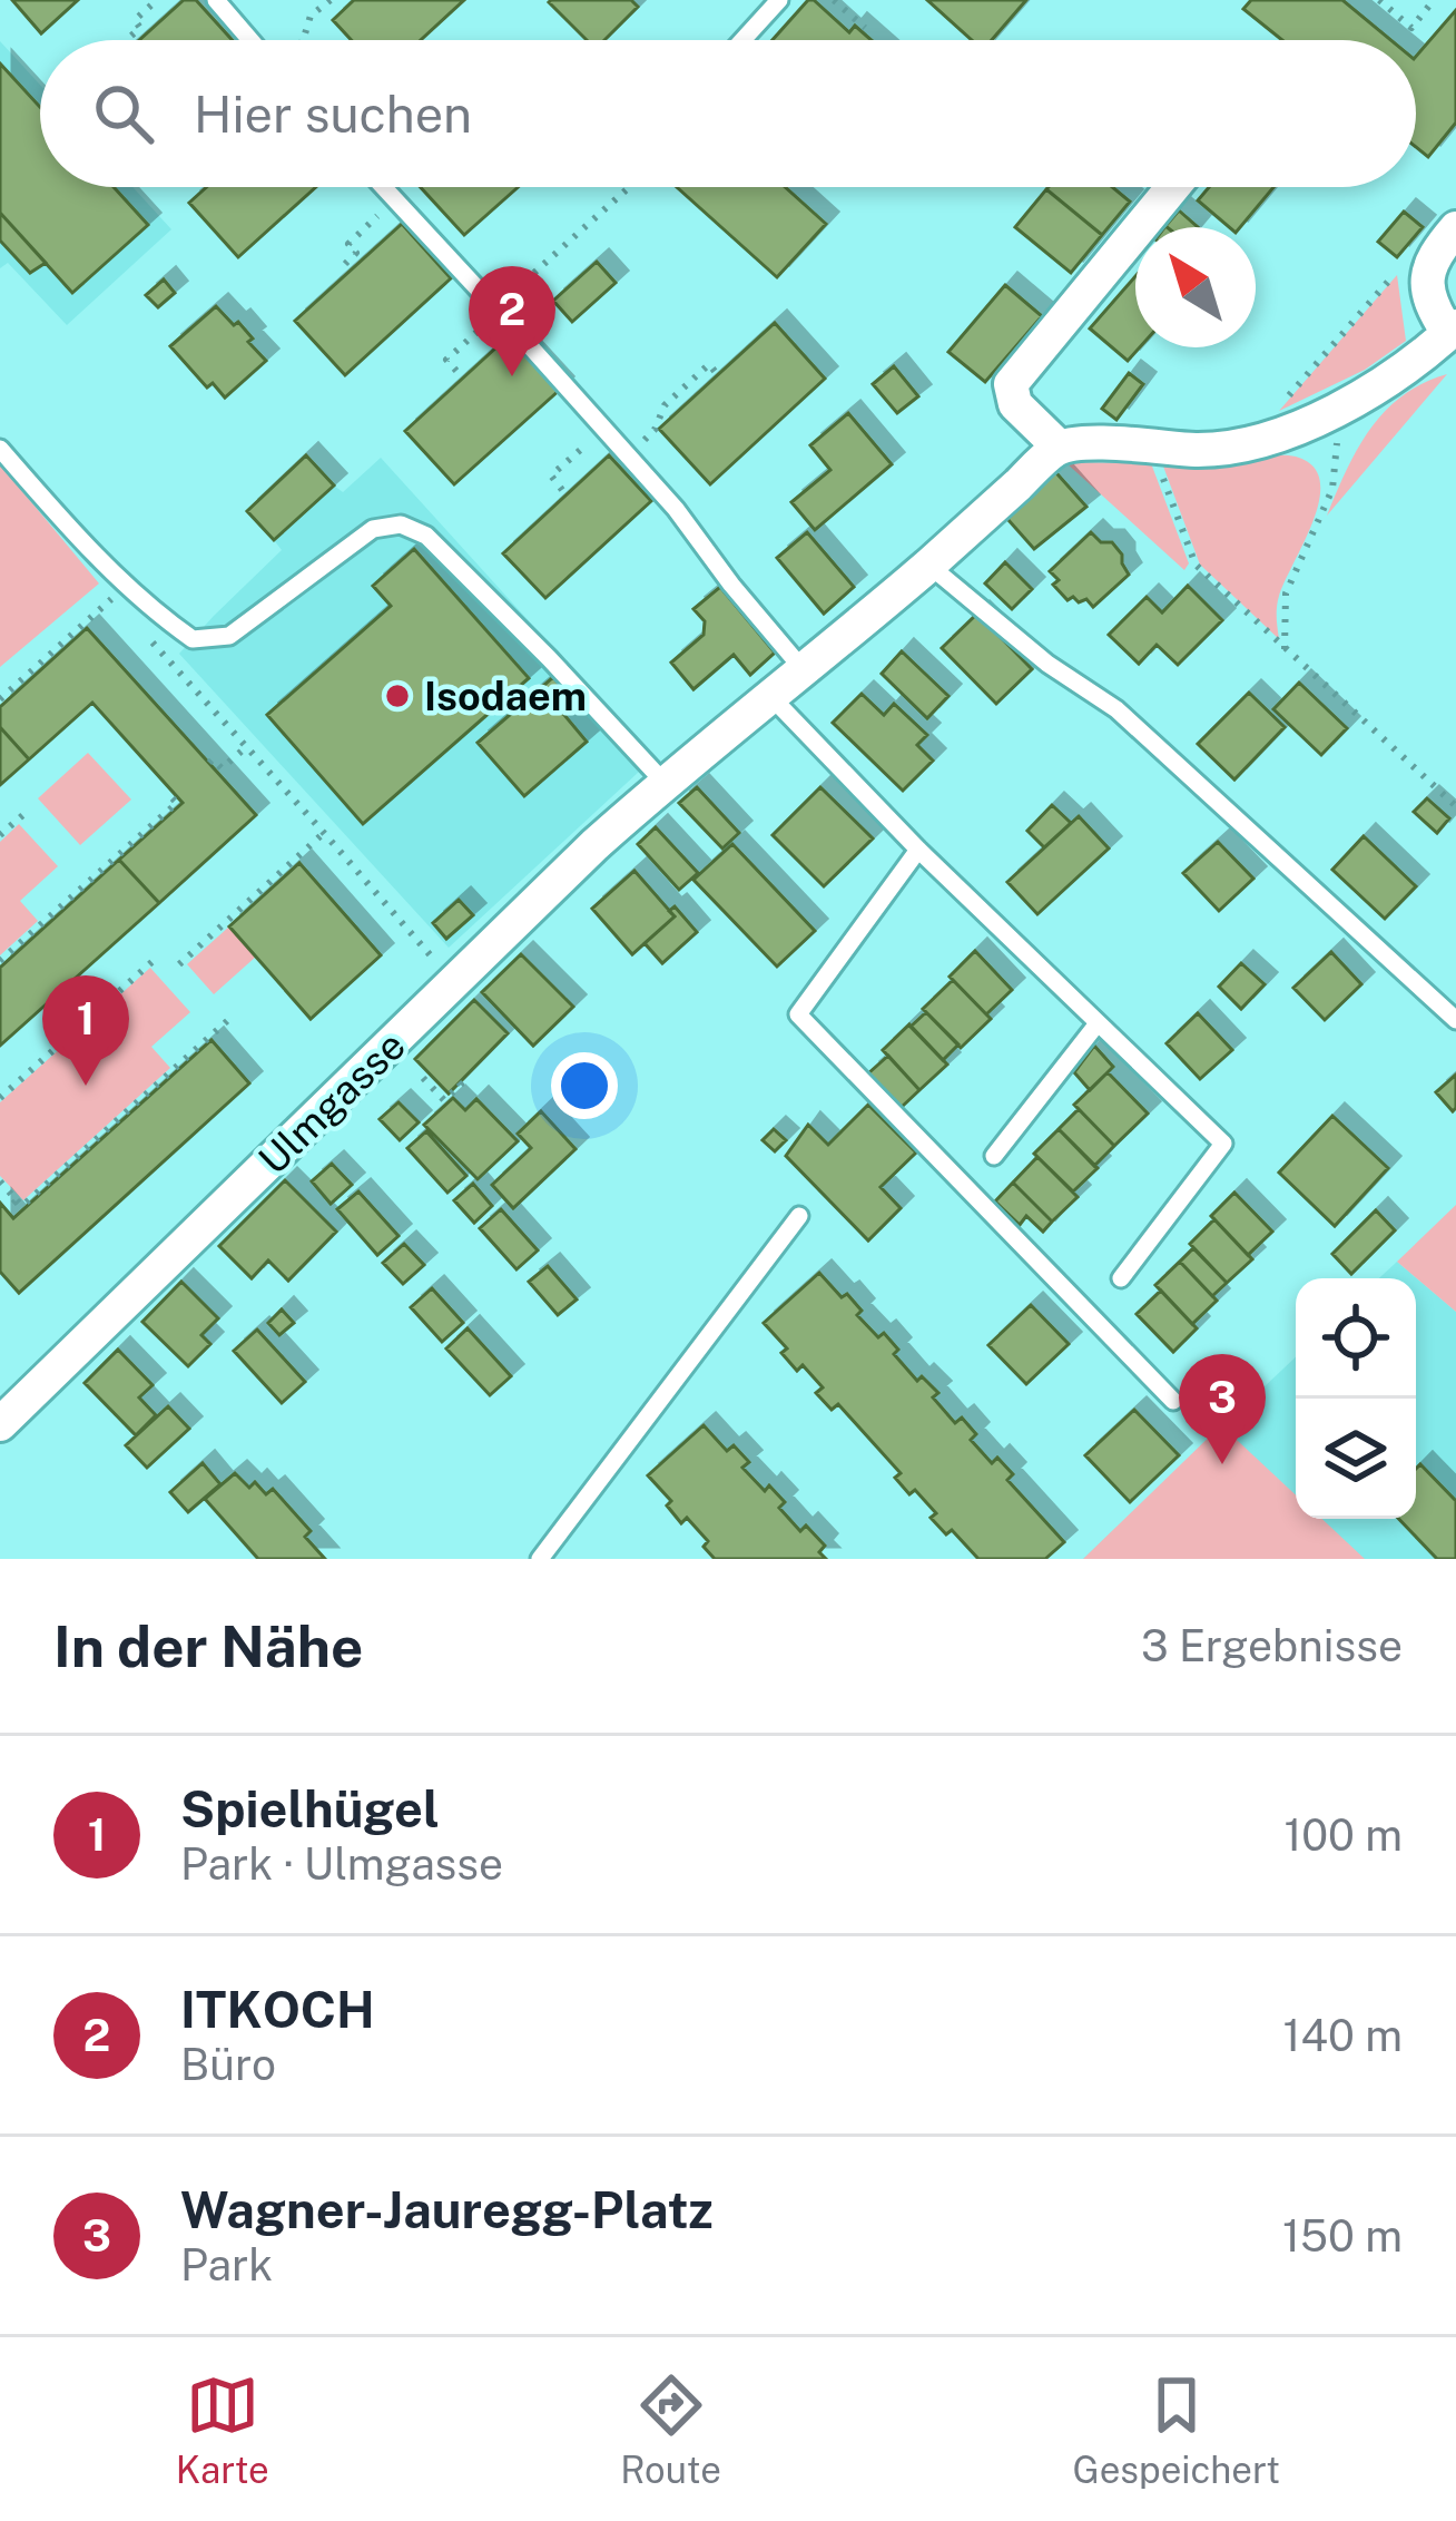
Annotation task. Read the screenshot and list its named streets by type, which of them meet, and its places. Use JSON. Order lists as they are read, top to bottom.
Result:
{
  "streets": {
    "street": ["Ulmgasse"]
  },
  "places": ["Isodaem"],
  "north": "top left",
  "page": {
    "search": "Hier suchen",
    "pins": ["2", "1", "3"],
    "heading": ["In der Nähe", "3 Ergebnisse"],
    "list": [
      {
        "mark": "1",
        "name": "Spielhügel",
        "note": "Park · Ulmgasse",
        "value": "100 m"
      },
      {
        "mark": "2",
        "name": "ITKOCH",
        "note": "Büro",
        "value": "140 m"
      },
      {
        "mark": "3",
        "name": "Wagner-Jauregg-Platz",
        "note": "Park",
        "value": "150 m"
      }
    ],
    "nav": ["Karte", "Route", "Gespeichert"]
  }
}
